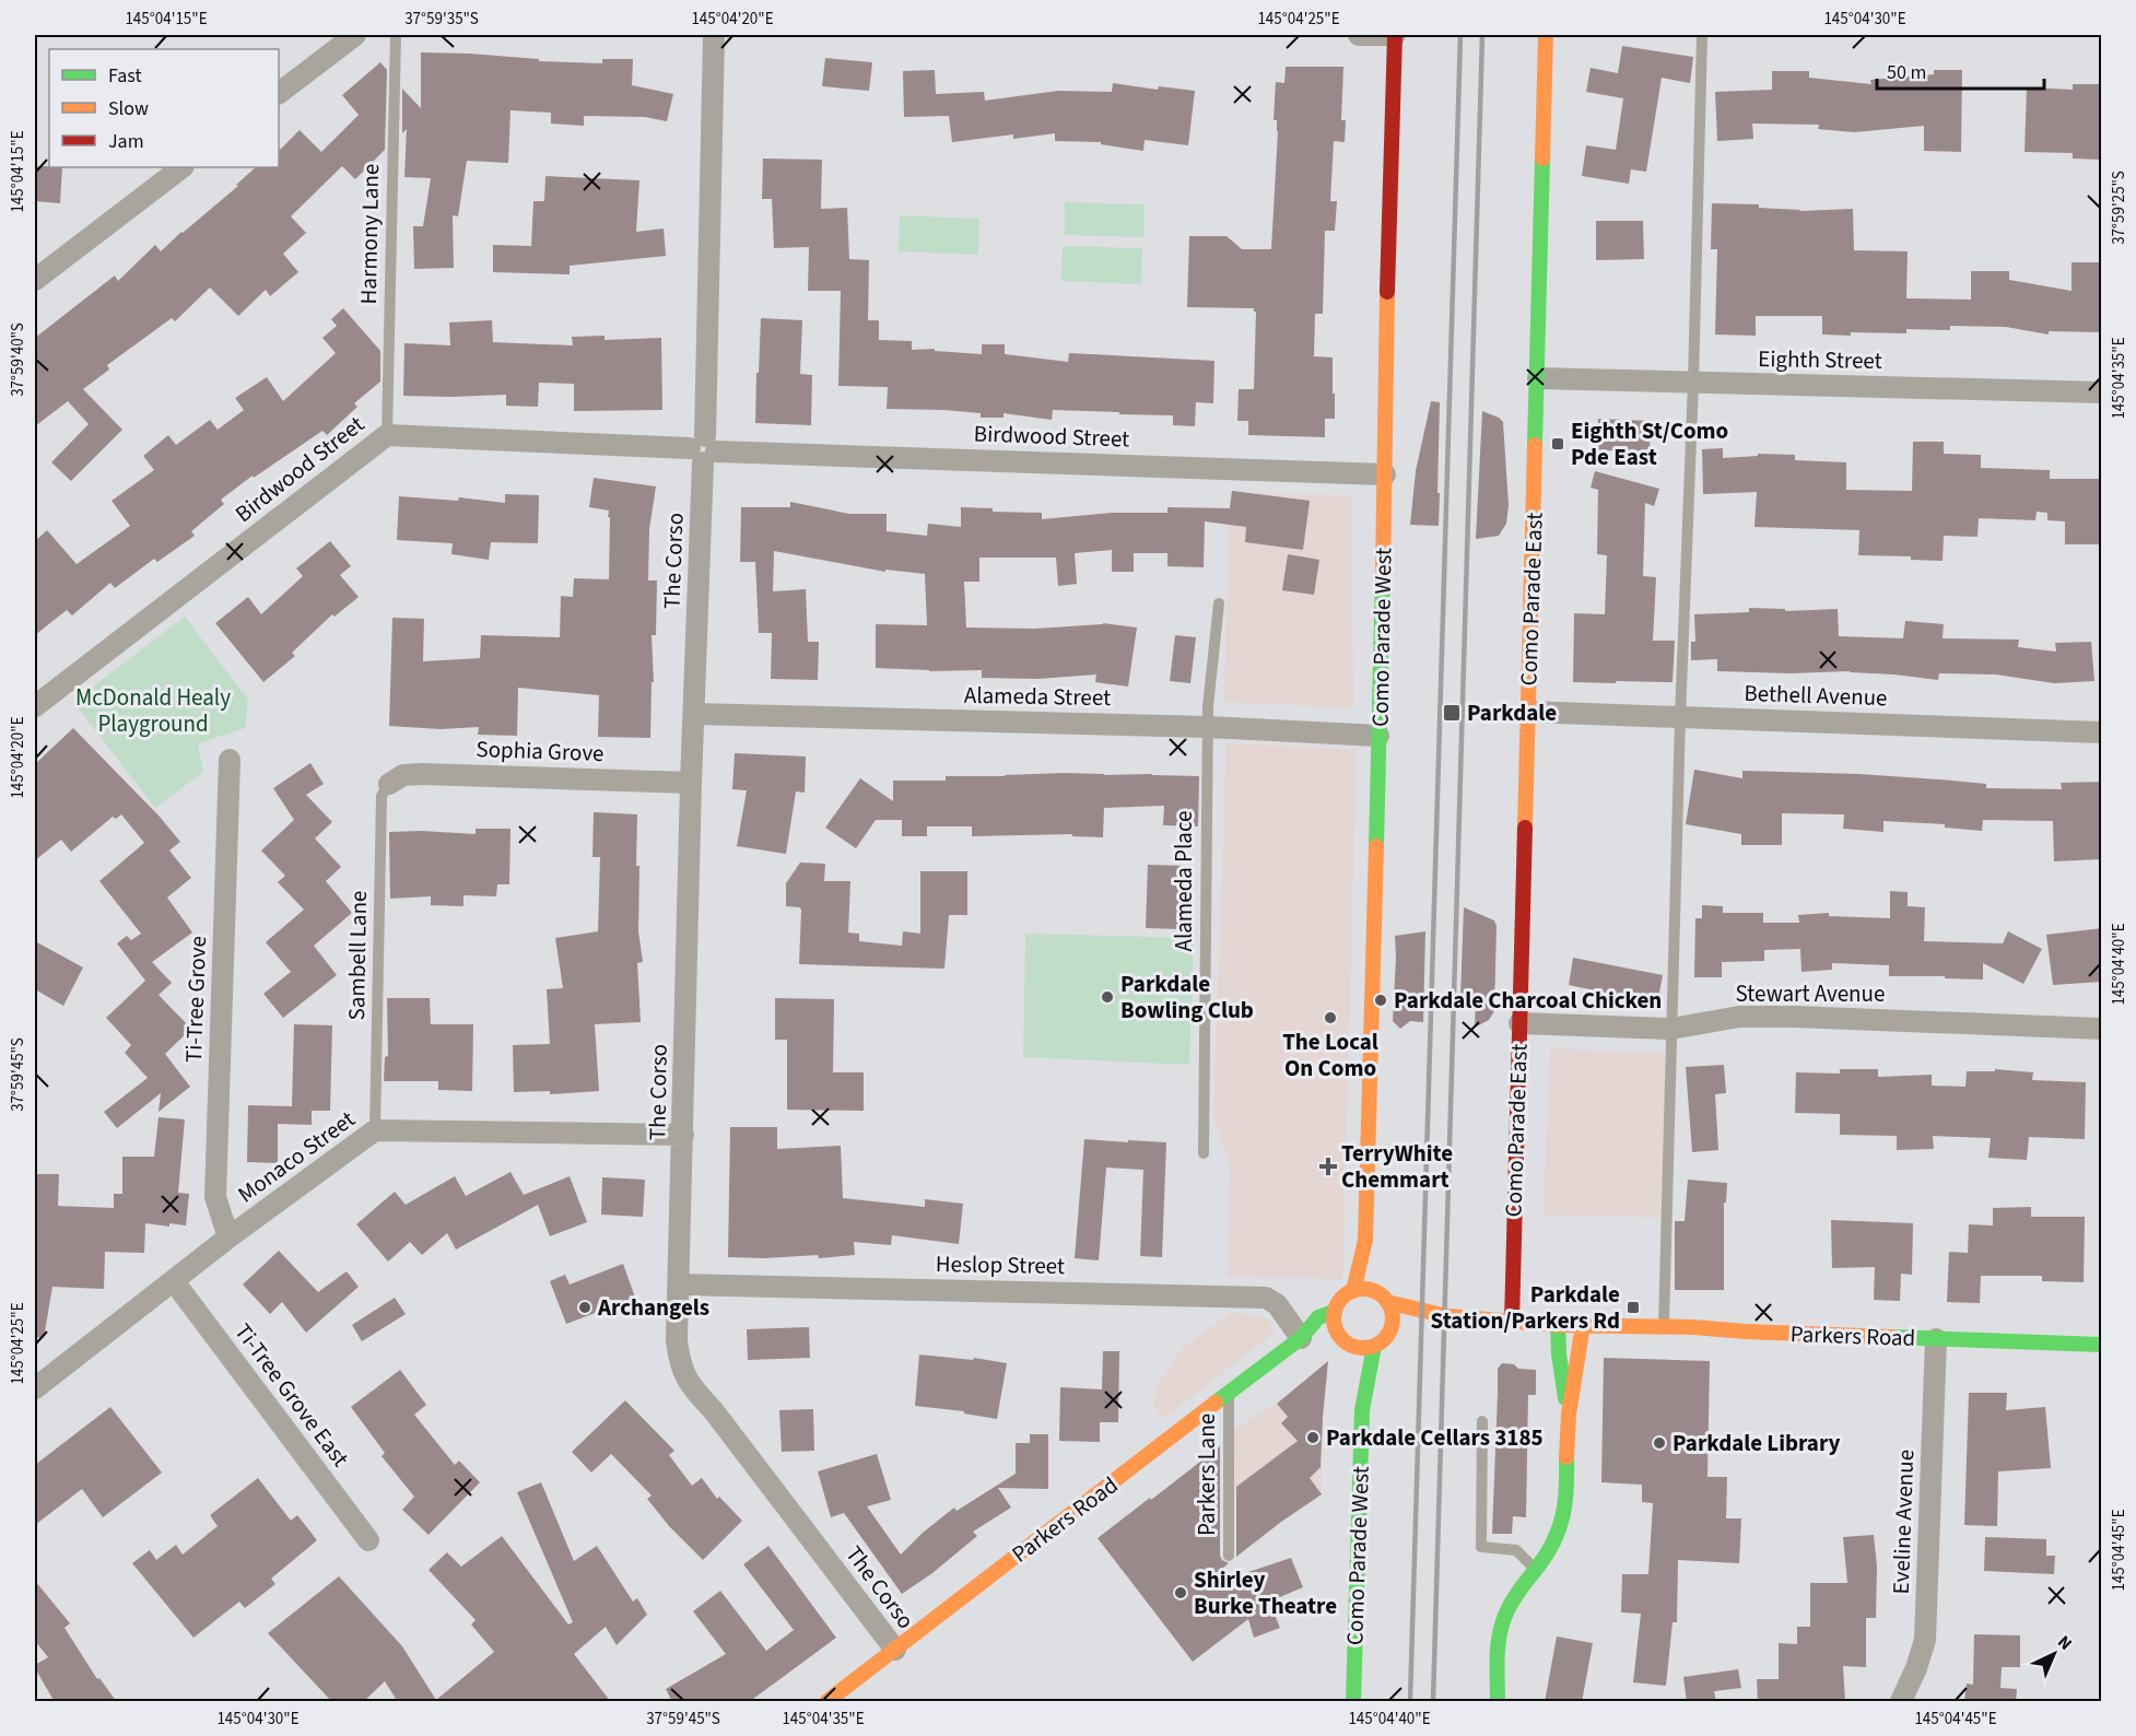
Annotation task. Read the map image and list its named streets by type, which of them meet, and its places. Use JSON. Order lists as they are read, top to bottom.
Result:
{
  "streets": {
    "street": [
      "Eighth Street",
      "Birdwood Street",
      "The Corso",
      "Como Parade East",
      "Como Parade West",
      "Bethell Avenue",
      "Alameda Street",
      "Sophia Grove",
      "Stewart Avenue",
      "Ti-Tree Grove",
      "Monaco Street",
      "Heslop Street",
      "Parkers Road",
      "Ti-Tree Grove East",
      "Eveline Avenue"
    ],
    "lane": [
      "Harmony Lane",
      "Alameda Place",
      "Sambell Lane",
      "Parkers Lane"
    ]
  },
  "crossings": [
    ["Harmony Lane", "Birdwood Street"],
    ["Eighth Street", "Como Parade East"],
    ["Birdwood Street", "The Corso"],
    ["Birdwood Street", "Como Parade West"],
    ["The Corso", "Alameda Street"],
    ["The Corso", "Sophia Grove"],
    ["The Corso", "Monaco Street"],
    ["The Corso", "Heslop Street"],
    ["The Corso", "Parkers Road"],
    ["Como Parade East", "Bethell Avenue"],
    ["Como Parade East", "Stewart Avenue"],
    ["Como Parade East", "Parkers Road"],
    ["Como Parade West", "Alameda Street"],
    ["Como Parade West", "Parkers Road"],
    ["Alameda Street", "Alameda Place"],
    ["Sophia Grove", "Sambell Lane"],
    ["Sambell Lane", "Monaco Street"],
    ["Ti-Tree Grove", "Monaco Street"],
    ["Monaco Street", "Ti-Tree Grove East"],
    ["Heslop Street", "Parkers Road"],
    ["Parkers Road", "Parkers Lane"],
    ["Parkers Road", "Eveline Avenue"]
  ],
  "parks": ["McDonald Healy Playground"],
  "places": {
    "transit": ["Eighth St/Como Pde East", "Parkdale", "Parkdale Station/Parkers Rd"],
    "other": [
      "Parkdale Bowling Club",
      "Parkdale Charcoal Chicken",
      "The Local On Como",
      "Archangels",
      "Parkdale Cellars 3185",
      "Parkdale Library",
      "Shirley Burke Theatre"
    ],
    "health": ["TerryWhite Chemmart"]
  },
  "legend": ["Fast", "Slow", "Jam"],
  "scale_bar": "50 m",
  "north": "top right",
  "coordinates": [
    "145°04'15\"E",
    "37°59'35\"S",
    "145°04'20\"E",
    "145°04'25\"E",
    "145°04'30\"E",
    "37°59'25\"S",
    "37°59'40\"S",
    "145°04'35\"E",
    "145°04'40\"E",
    "37°59'45\"S",
    "145°04'45\"E"
  ]
}
